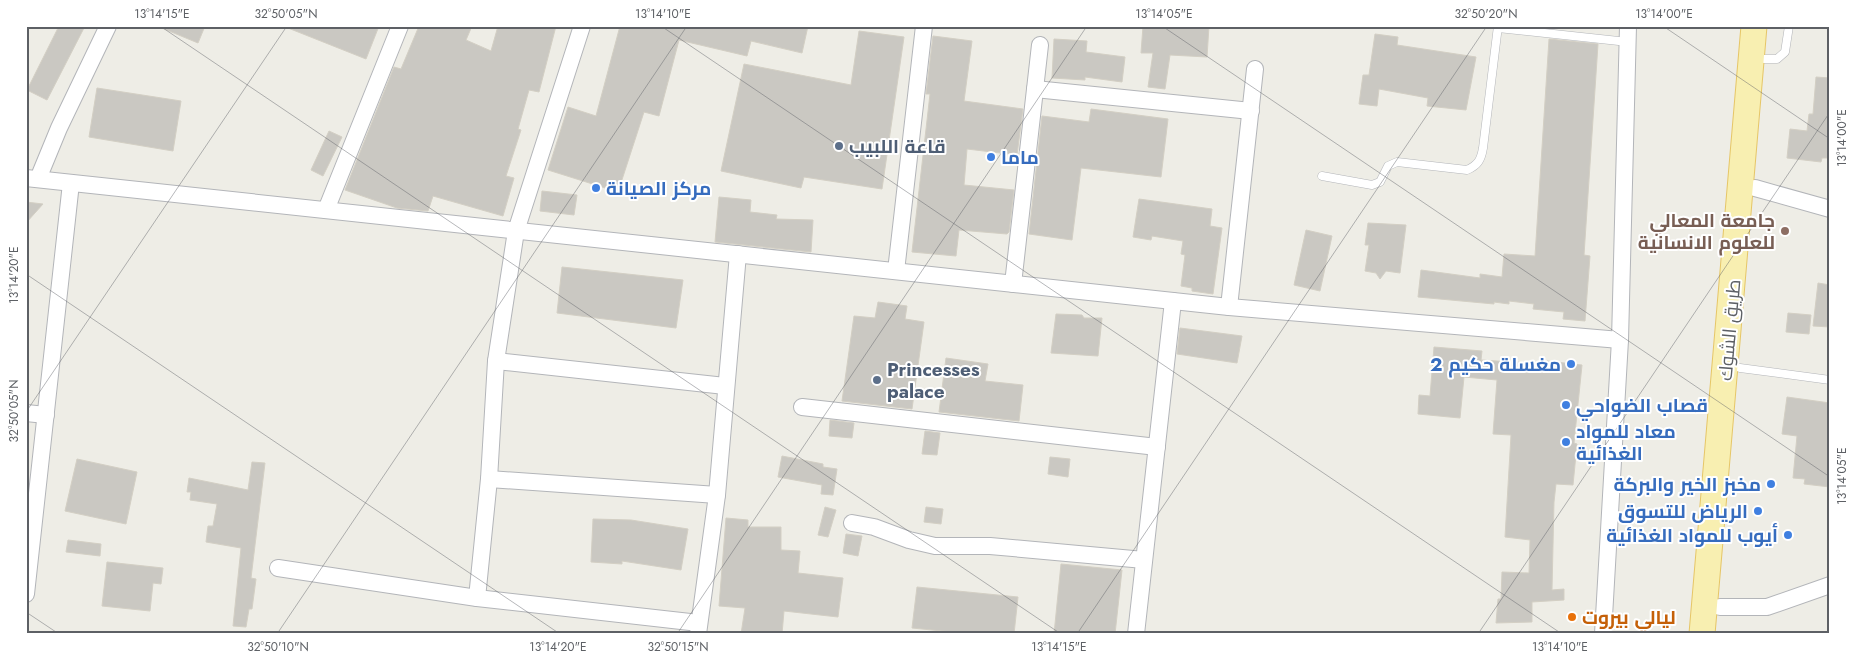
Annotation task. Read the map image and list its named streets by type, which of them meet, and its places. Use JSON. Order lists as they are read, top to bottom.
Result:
{
  "streets": {
    "main road": ["طريق الشوك"]
  },
  "places": [
    "قاعة اللبيب",
    "ماما",
    "مركز الصيانة",
    "جامعة المعالي للعلوم الانسانية",
    "مغسلة حكيم 2",
    "Princesses palace",
    "قصاب الضواحي",
    "معاد للمواد الغذائية",
    "مخبز الخير والبركة",
    "الرياض للتسوق",
    "أيوب للمواد الغذائية",
    "ليالي بيروت"
  ],
  "coordinates": [
    "13°14'15\"E",
    "32°50'05\"N",
    "13°14'10\"E",
    "13°14'05\"E",
    "32°50'20\"N",
    "13°14'00\"E",
    "13°14'20\"E",
    "32°50'10\"N",
    "32°50'15\"N"
  ]
}
